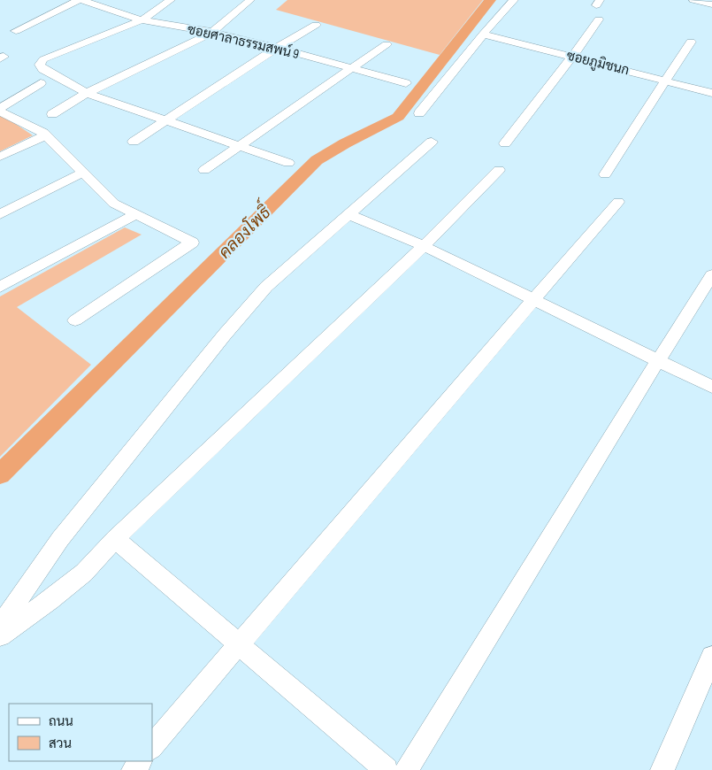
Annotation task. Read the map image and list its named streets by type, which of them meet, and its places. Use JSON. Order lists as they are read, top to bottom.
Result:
{
  "streets": {
    "street": ["ซอยศาลาธรรมสพน์ 9", "ซอยภูมิชนก"]
  },
  "water": ["คลองโพธิ์"],
  "legend": ["ถนน", "สวน"]
}
